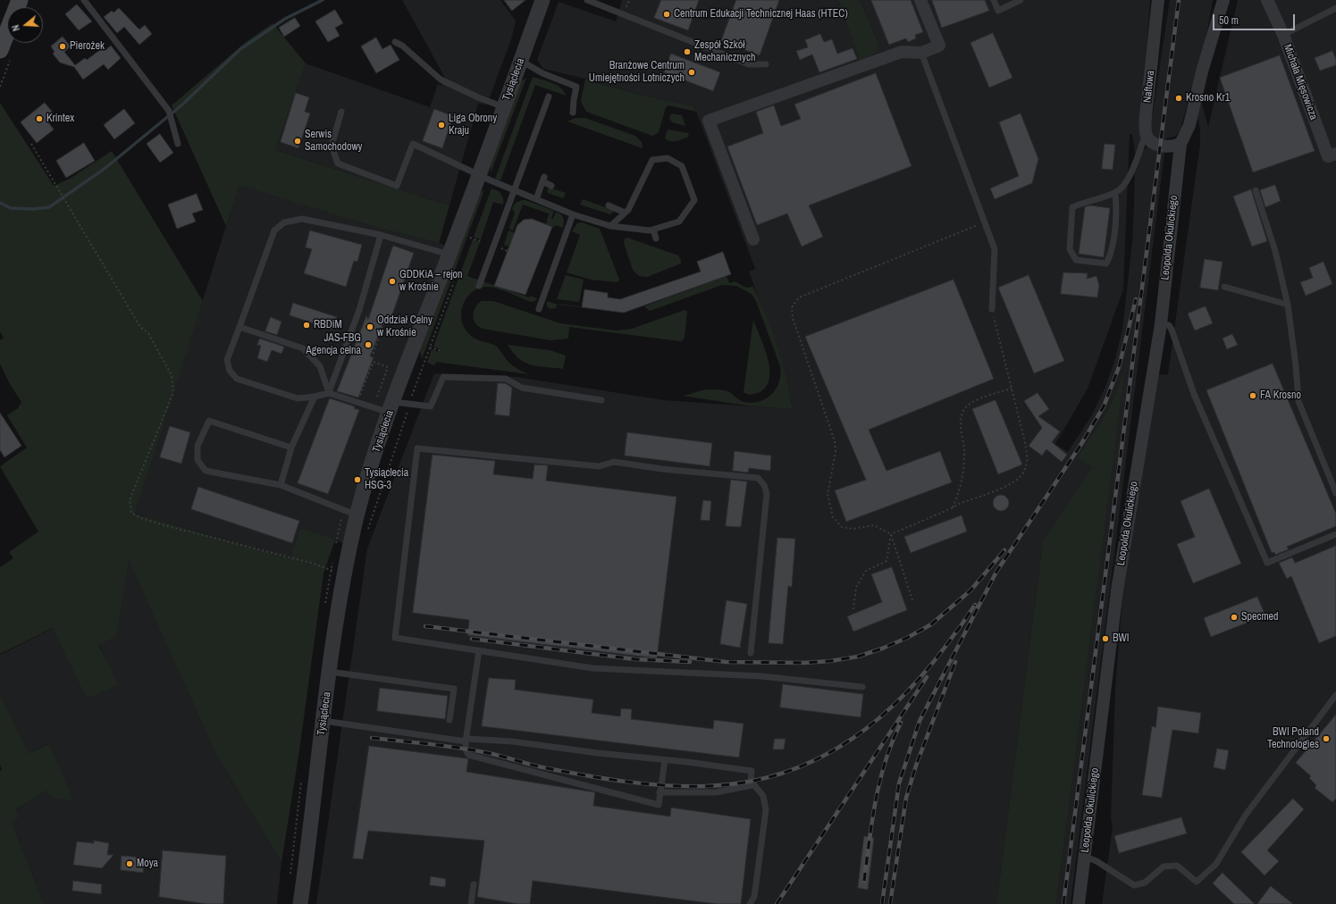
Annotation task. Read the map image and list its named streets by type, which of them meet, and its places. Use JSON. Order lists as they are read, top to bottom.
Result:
{
  "streets": {
    "street": [
      "Tysiąclecia",
      "Michała Mięsowicza",
      "Naftowa",
      "Leopolda Okulickiego"
    ]
  },
  "places": [
    "Centrum Edukacji Technicznej Haas (HTEC)",
    "Pierożek",
    "Zespół Szkół Mechanicznych",
    "Branżowe Centrum Umiejętności Lotniczych",
    "Krosno Kr1",
    "Krintex",
    "Liga Obrony Kraju",
    "Serwis Samochodowy",
    "GDDKiA – rejon w Krośnie",
    "RBDiM",
    "Oddział Celny w Krośnie",
    "JAS-FBG Agencja celna",
    "FA Krosno",
    "Tysiąclecia HSG-3",
    "Specmed",
    "BWI",
    "BWI Poland Technologies",
    "Moya"
  ],
  "scale_bar": "50 m",
  "north": "left"
}
